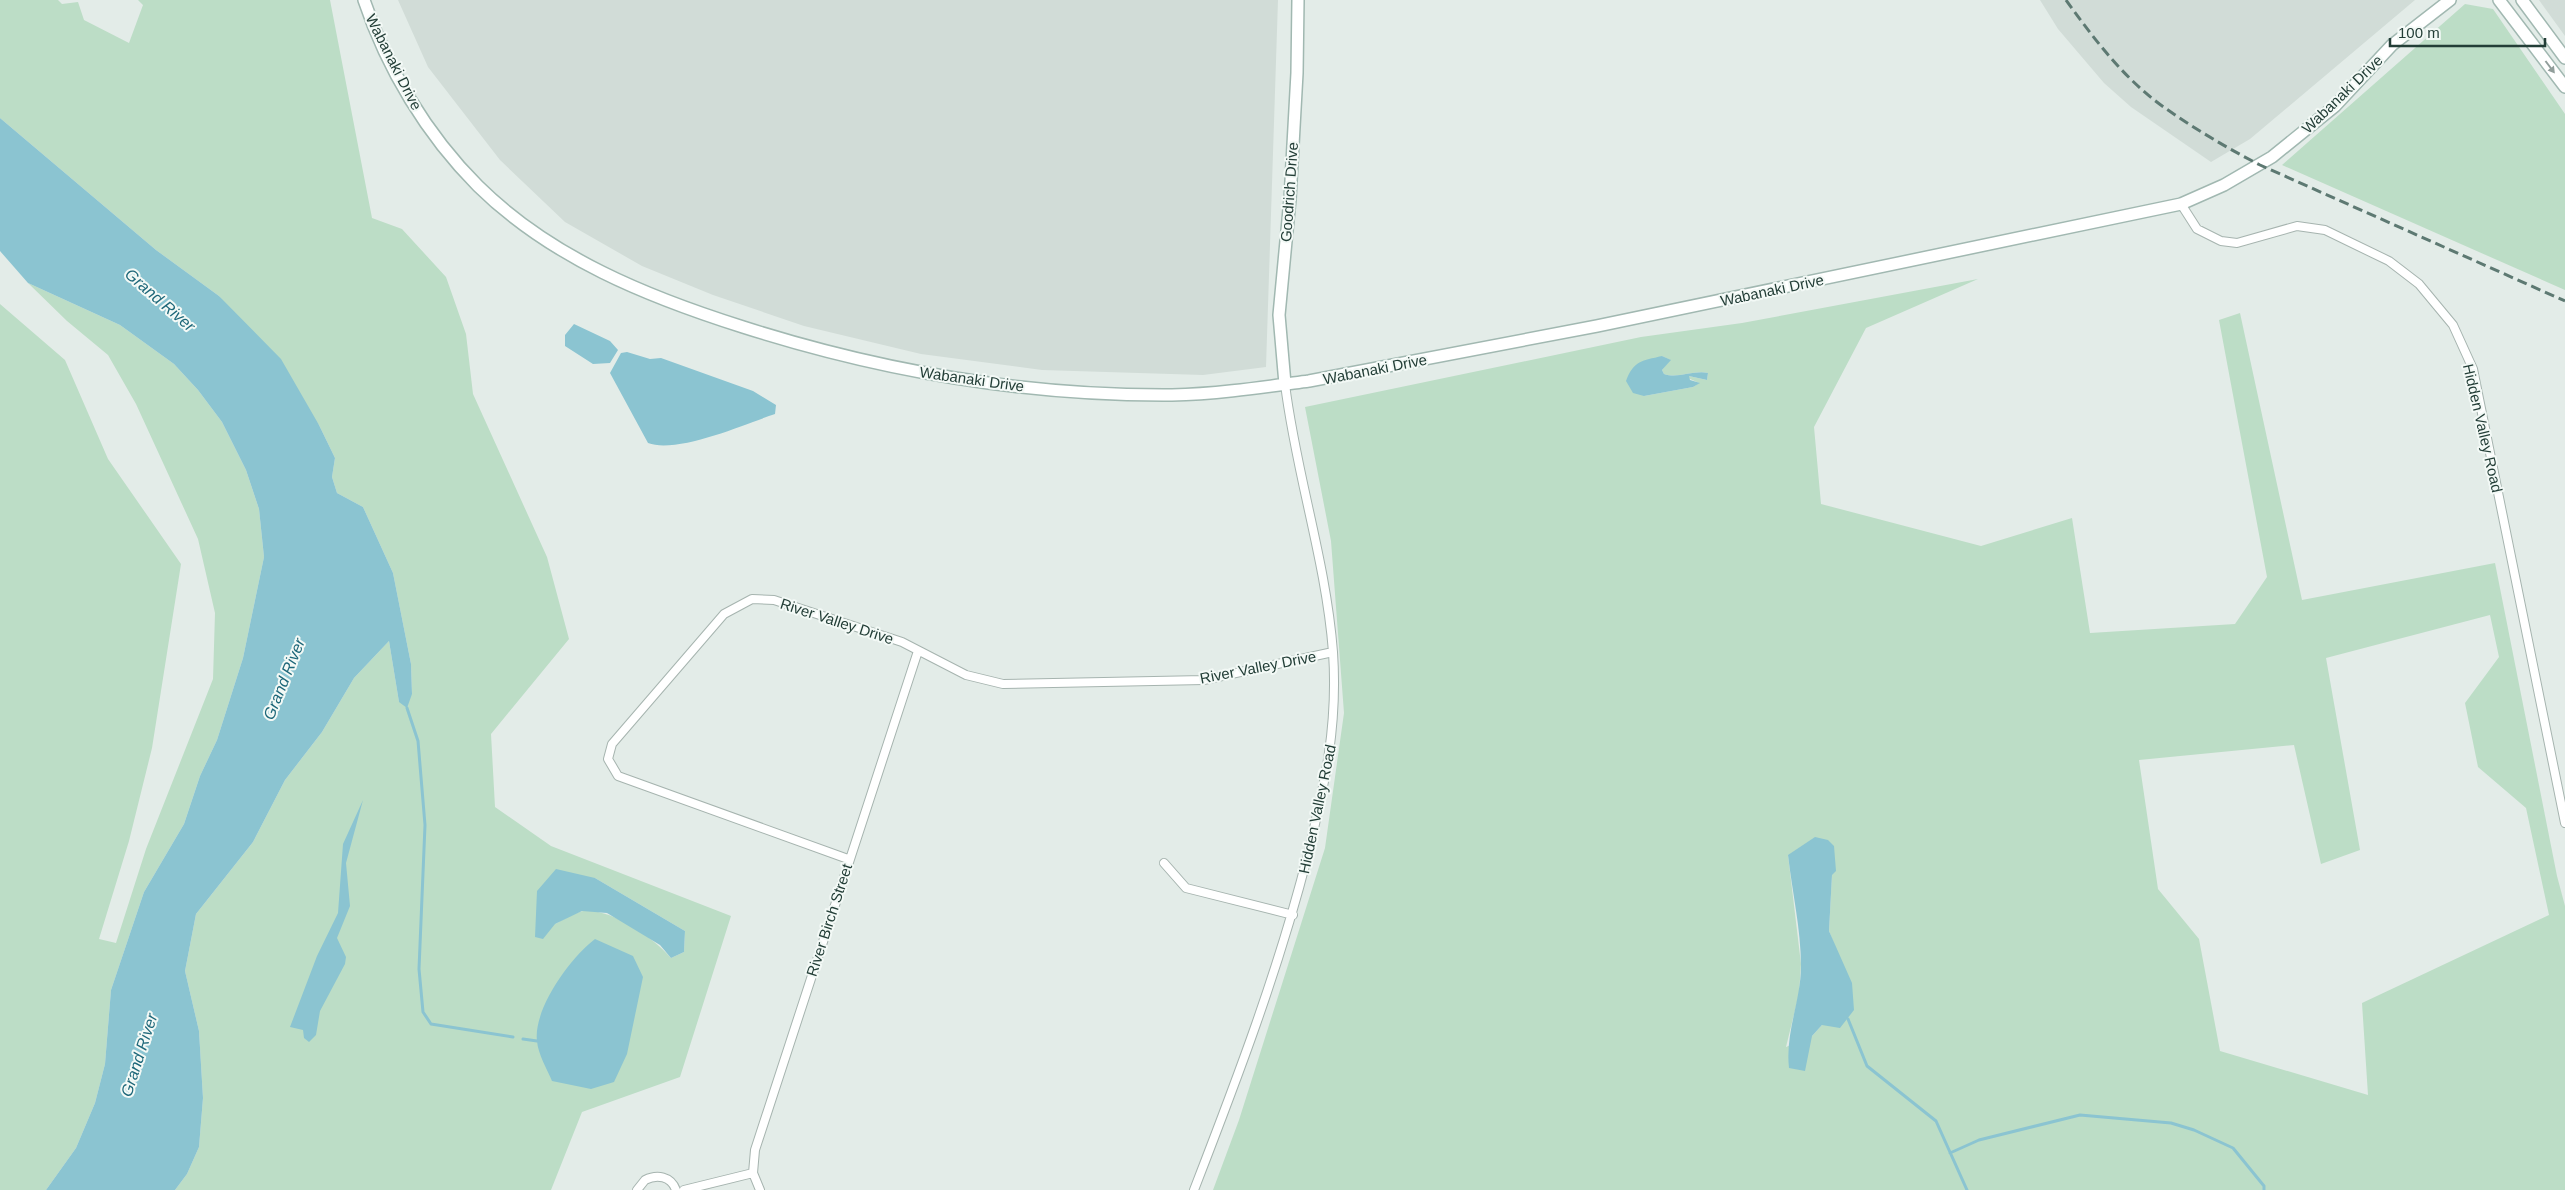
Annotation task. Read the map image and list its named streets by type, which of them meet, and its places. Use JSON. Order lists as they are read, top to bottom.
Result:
{
  "streets": {
    "street": [
      "Wabanaki Drive",
      "Goodrich Drive",
      "Hidden Valley Road",
      "River Valley Drive",
      "River Birch Street"
    ]
  },
  "crossings": [
    ["Wabanaki Drive", "Goodrich Drive"],
    ["Wabanaki Drive", "Hidden Valley Road"],
    ["Goodrich Drive", "Hidden Valley Road"],
    ["Hidden Valley Road", "River Valley Drive"],
    ["River Valley Drive", "River Birch Street"]
  ],
  "water": ["Grand River"],
  "scale_bar": "100 m"
}
